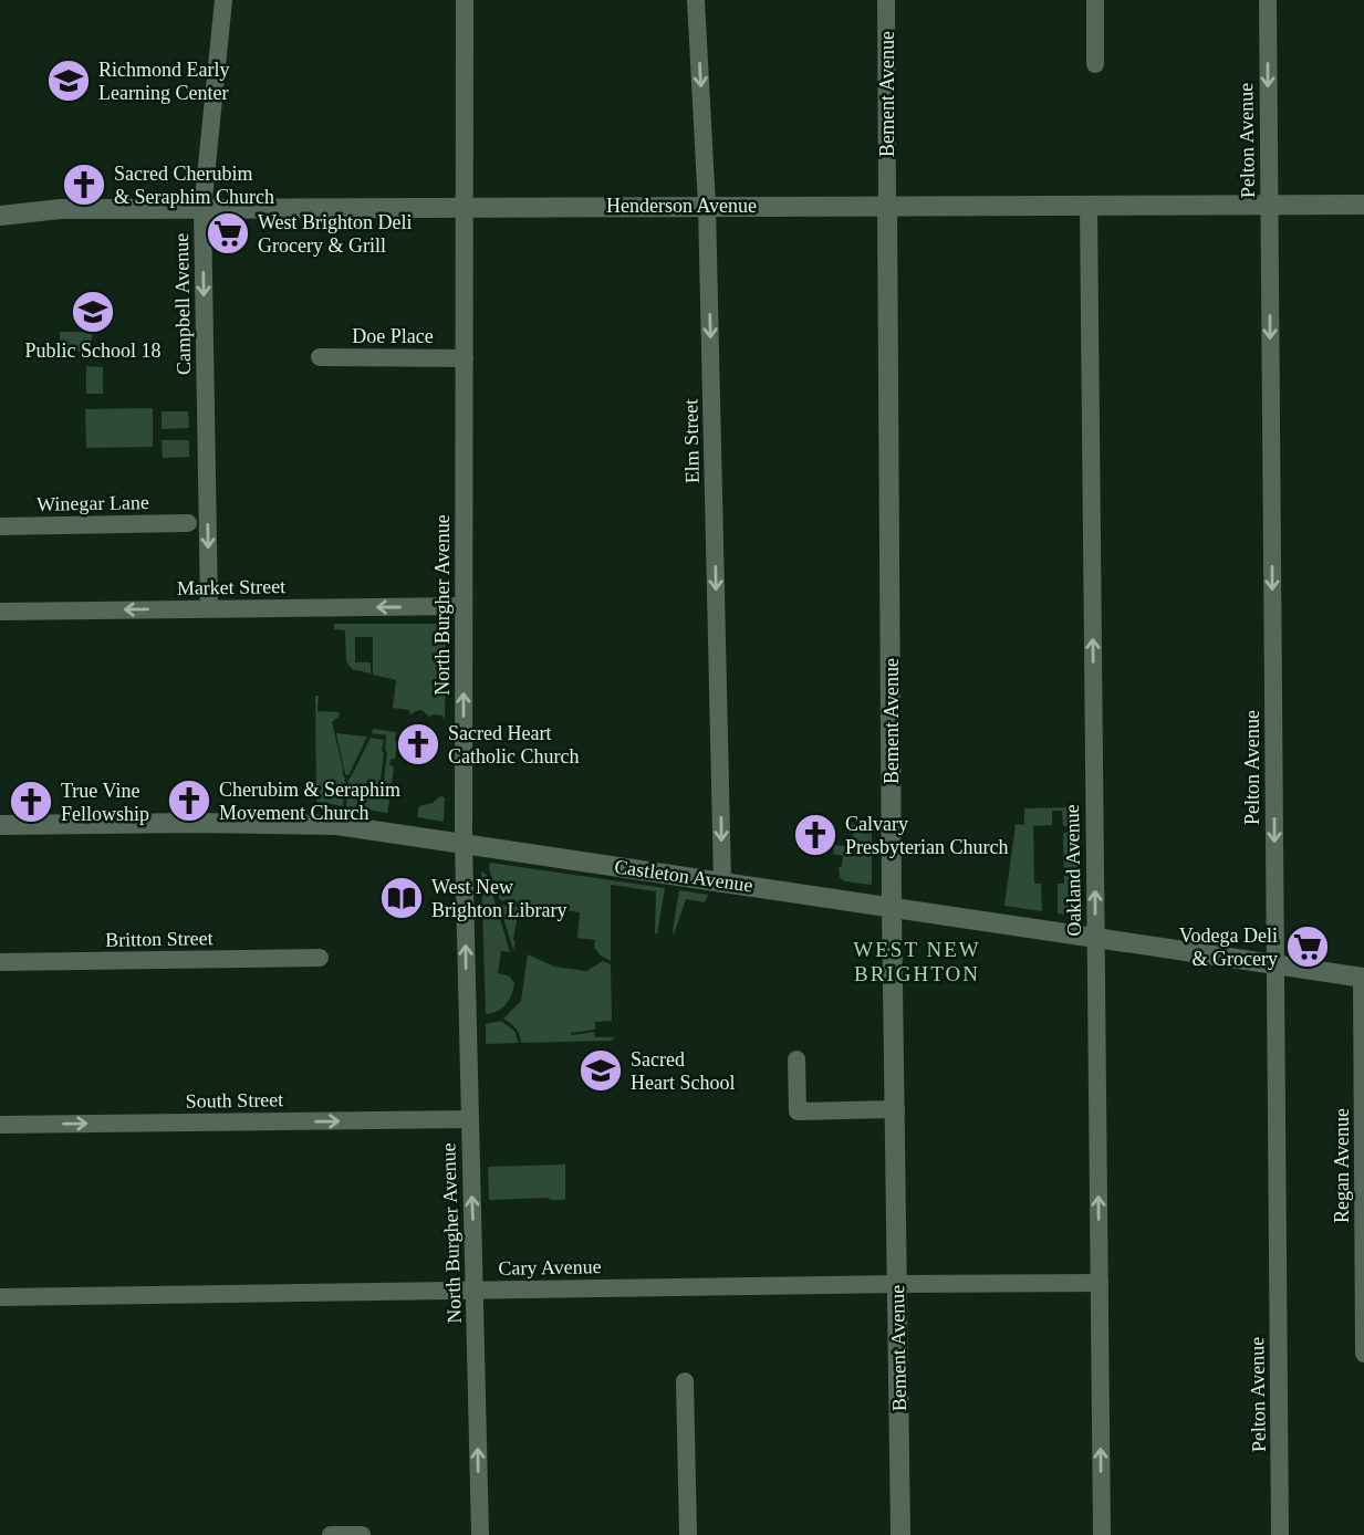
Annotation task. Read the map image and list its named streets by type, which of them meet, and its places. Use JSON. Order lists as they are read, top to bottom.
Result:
{
  "streets": {
    "street": [
      "Bement Avenue",
      "Pelton Avenue",
      "Henderson Avenue",
      "Campbell Avenue",
      "Doe Place",
      "Elm Street",
      "Winegar Lane",
      "Market Street",
      "North Burgher Avenue",
      "Oakland Avenue",
      "Castleton Avenue",
      "Britton Street",
      "South Street",
      "Regan Avenue",
      "Cary Avenue"
    ]
  },
  "crossings": [
    ["Bement Avenue", "Henderson Avenue"],
    ["Bement Avenue", "Castleton Avenue"],
    ["Bement Avenue", "Cary Avenue"],
    ["Pelton Avenue", "Henderson Avenue"],
    ["Pelton Avenue", "Castleton Avenue"],
    ["Henderson Avenue", "Campbell Avenue"],
    ["Henderson Avenue", "Elm Street"],
    ["Henderson Avenue", "North Burgher Avenue"],
    ["Henderson Avenue", "Oakland Avenue"],
    ["Campbell Avenue", "Market Street"],
    ["Doe Place", "North Burgher Avenue"],
    ["Elm Street", "Castleton Avenue"],
    ["Market Street", "North Burgher Avenue"],
    ["North Burgher Avenue", "Castleton Avenue"],
    ["North Burgher Avenue", "South Street"],
    ["North Burgher Avenue", "Cary Avenue"],
    ["Oakland Avenue", "Castleton Avenue"],
    ["Oakland Avenue", "Cary Avenue"],
    ["Castleton Avenue", "Regan Avenue"]
  ],
  "one_way": [
    "Pelton Avenue",
    "Campbell Avenue",
    "Elm Street",
    "Market Street",
    "North Burgher Avenue",
    "Oakland Avenue",
    "South Street"
  ],
  "districts": ["WEST NEW BRIGHTON"],
  "places": {
    "school or university": ["Richmond Early Learning Center", "Public School 18", "Sacred Heart School"],
    "church": [
      "Sacred Cherubim & Seraphim Church",
      "Sacred Heart Catholic Church",
      "Cherubim & Seraphim Movement Church",
      "True Vine Fellowship",
      "Calvary Presbyterian Church"
    ],
    "supermarket": ["West Brighton Deli Grocery & Grill", "Vodega Deli & Grocery"],
    "library": ["West New Brighton Library"]
  }
}
